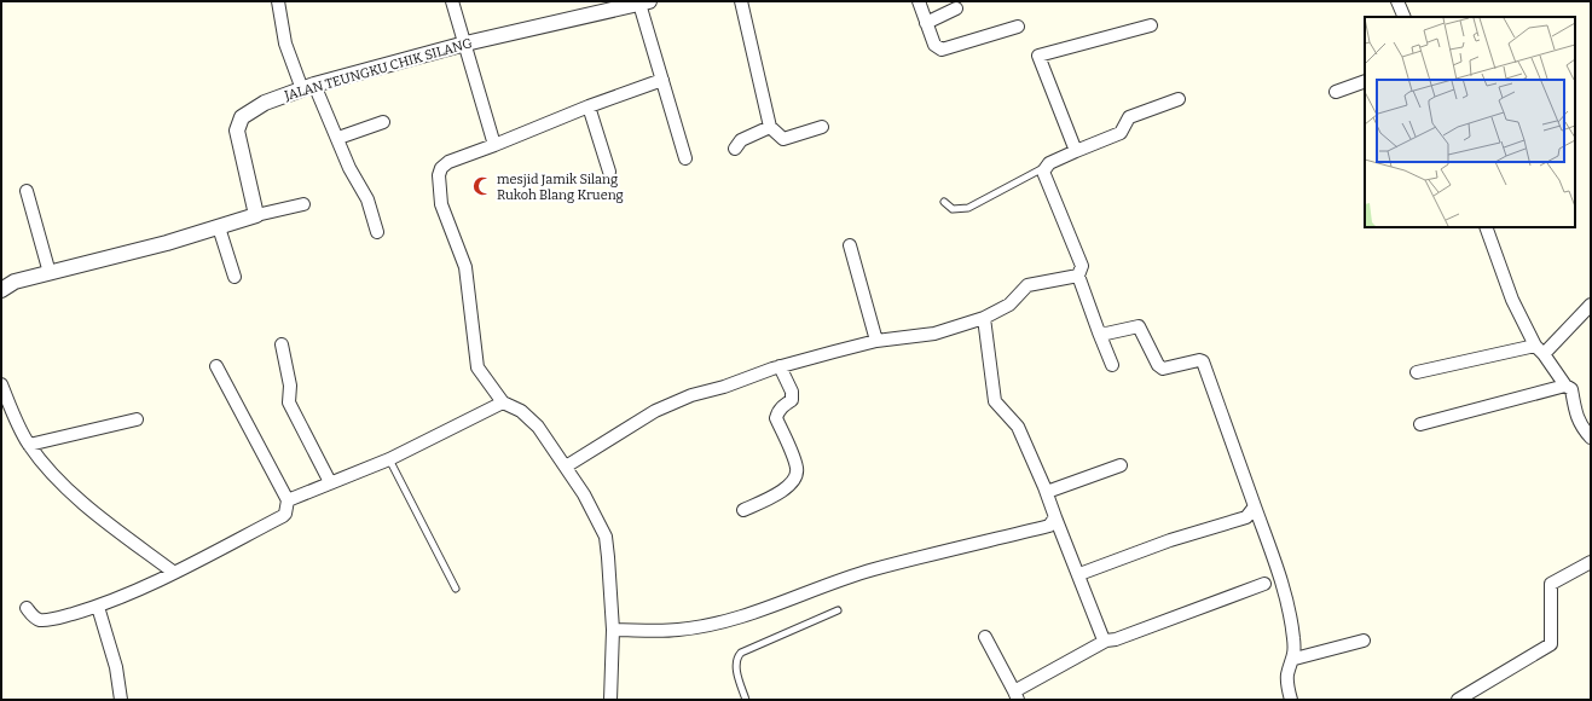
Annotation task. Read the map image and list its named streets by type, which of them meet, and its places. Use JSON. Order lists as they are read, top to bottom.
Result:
{
  "streets": {
    "street": ["JALAN TEUNGKU CHIK SILANG"]
  },
  "places": {
    "mosque": ["mesjid Jamik Silang Rukoh Blang Krueng"]
  }
}
